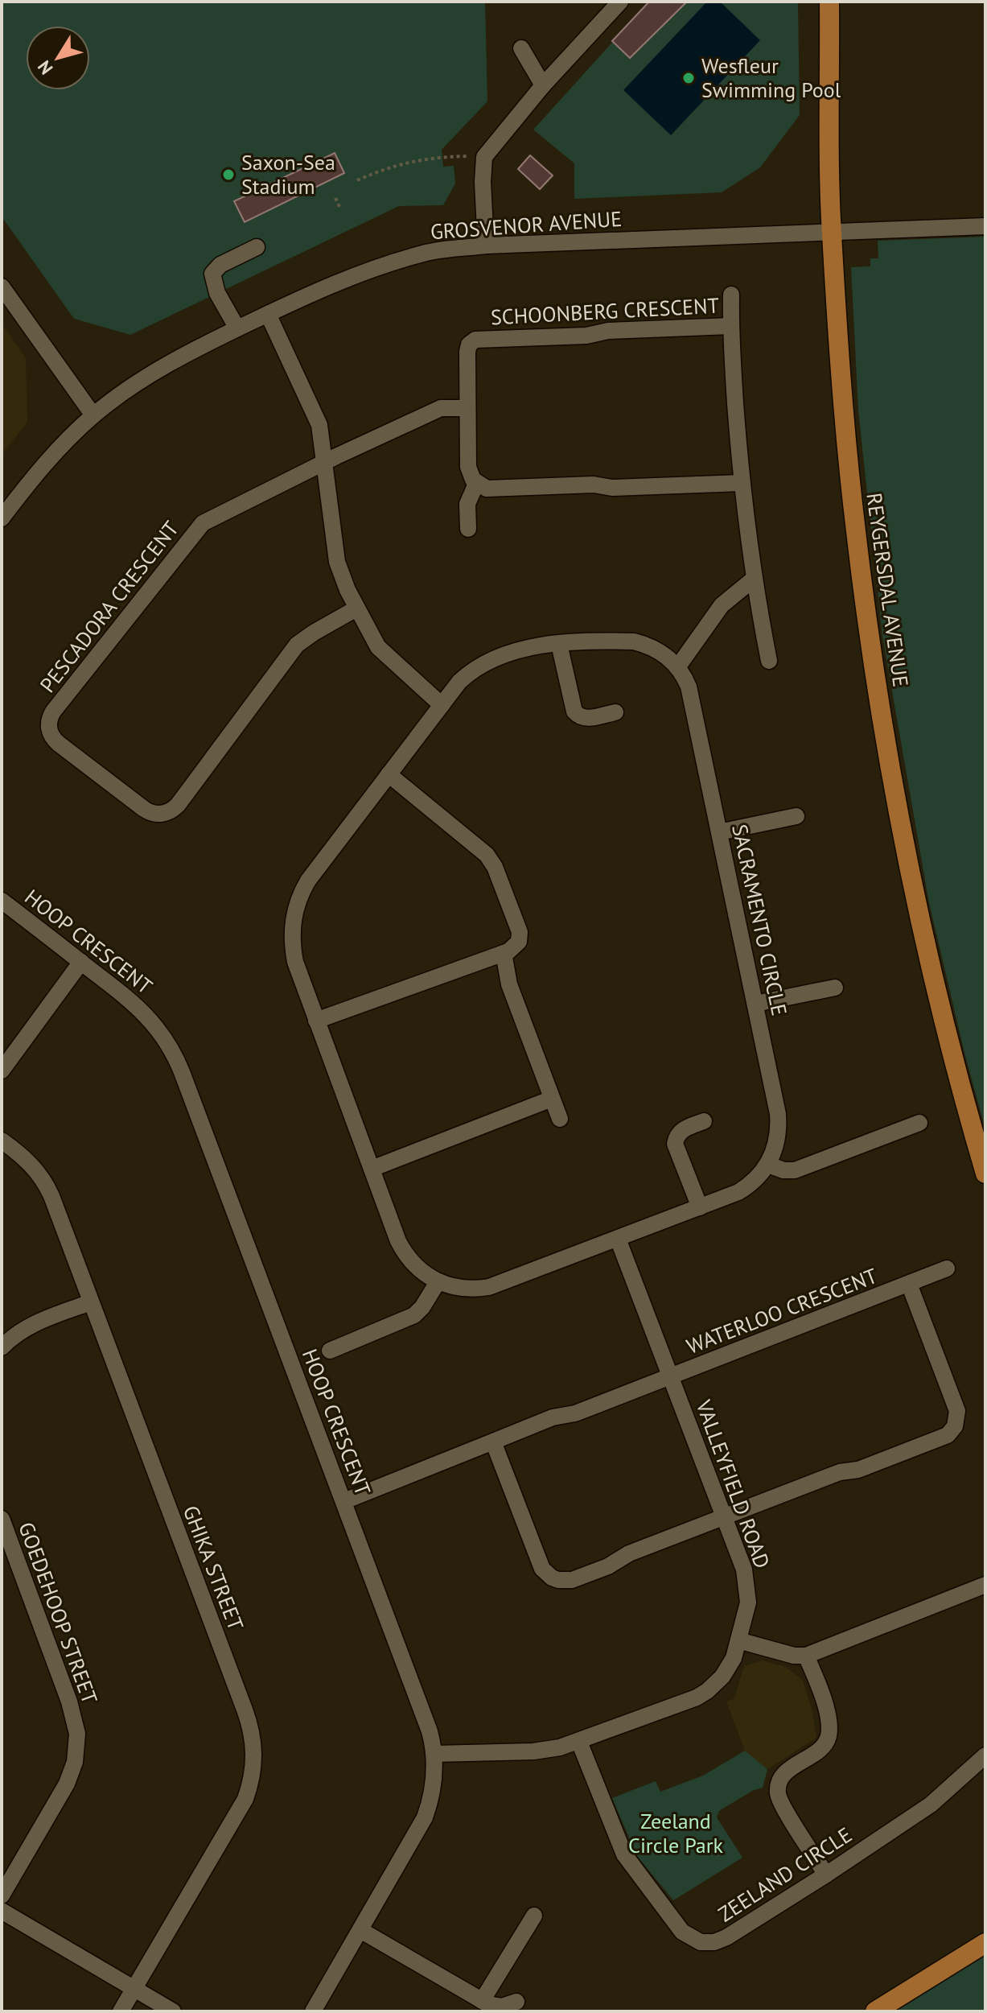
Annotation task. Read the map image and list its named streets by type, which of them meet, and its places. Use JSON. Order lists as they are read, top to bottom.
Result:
{
  "streets": {
    "main road": ["REYGERSDAL AVENUE"],
    "street": [
      "GROSVENOR AVENUE",
      "SCHOONBERG CRESCENT",
      "PESCADORA CRESCENT",
      "SACRAMENTO CIRCLE",
      "HOOP CRESCENT",
      "WATERLOO CRESCENT",
      "VALLEYFIELD ROAD",
      "GHIKA STREET",
      "GOEDEHOOP STREET",
      "ZEELAND CIRCLE"
    ]
  },
  "crossings": [
    ["GROSVENOR AVENUE", "REYGERSDAL AVENUE"],
    ["SACRAMENTO CIRCLE", "VALLEYFIELD ROAD"],
    ["HOOP CRESCENT", "WATERLOO CRESCENT"],
    ["HOOP CRESCENT", "VALLEYFIELD ROAD"],
    ["WATERLOO CRESCENT", "VALLEYFIELD ROAD"],
    ["VALLEYFIELD ROAD", "ZEELAND CIRCLE"]
  ],
  "parks": ["Zeeland Circle Park"],
  "places": ["Wesfleur Swimming Pool", "Saxon-Sea Stadium"],
  "north": "bottom left"
}
